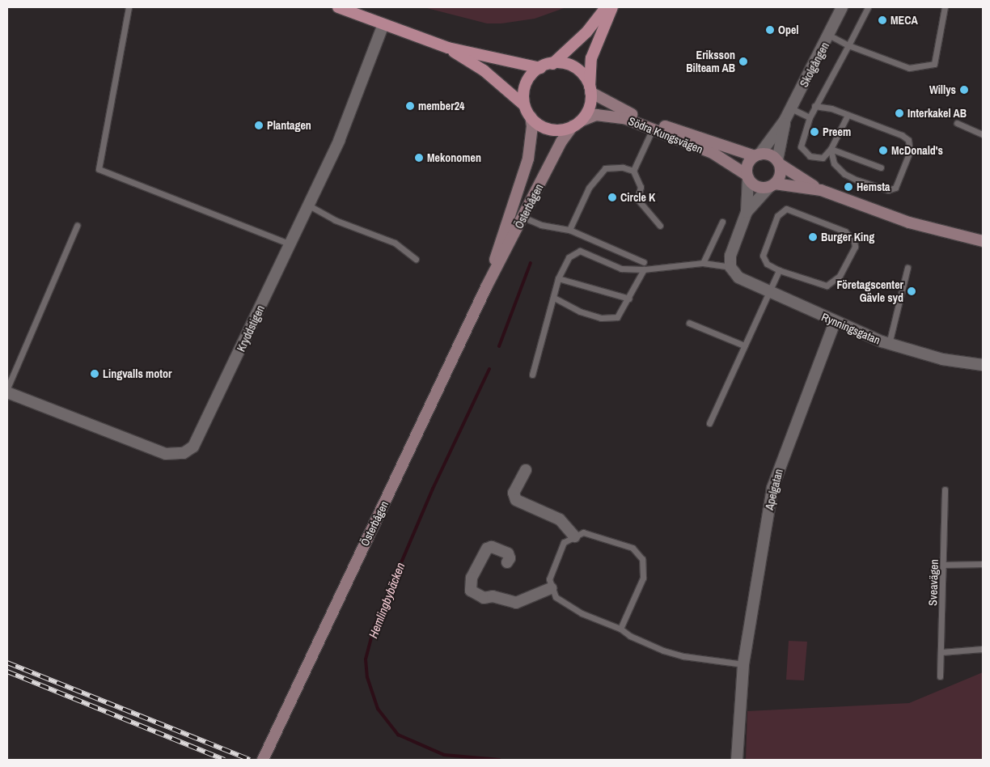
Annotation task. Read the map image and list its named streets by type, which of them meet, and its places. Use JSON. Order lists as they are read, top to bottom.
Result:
{
  "streets": {
    "main road": ["Södra Kungsvägen", "Österbågen"],
    "street": [
      "Skolgången",
      "Kryddstigen",
      "Rynningsgatan",
      "Apelgatan"
    ],
    "lane": ["Sveavägen"]
  },
  "crossings": [
    ["Skolgången", "Södra Kungsvägen"],
    ["Södra Kungsvägen", "Österbågen"],
    ["Rynningsgatan", "Apelgatan"]
  ],
  "water": ["Hemlingbybäcken"],
  "places": [
    "MECA",
    "Opel",
    "Eriksson Bilteam AB",
    "Willys",
    "member24",
    "Interkakel AB",
    "Plantagen",
    "Preem",
    "McDonald's",
    "Mekonomen",
    "Hemsta",
    "Circle K",
    "Burger King",
    "Företagscenter Gävle syd",
    "Lingvalls motor"
  ]
}
